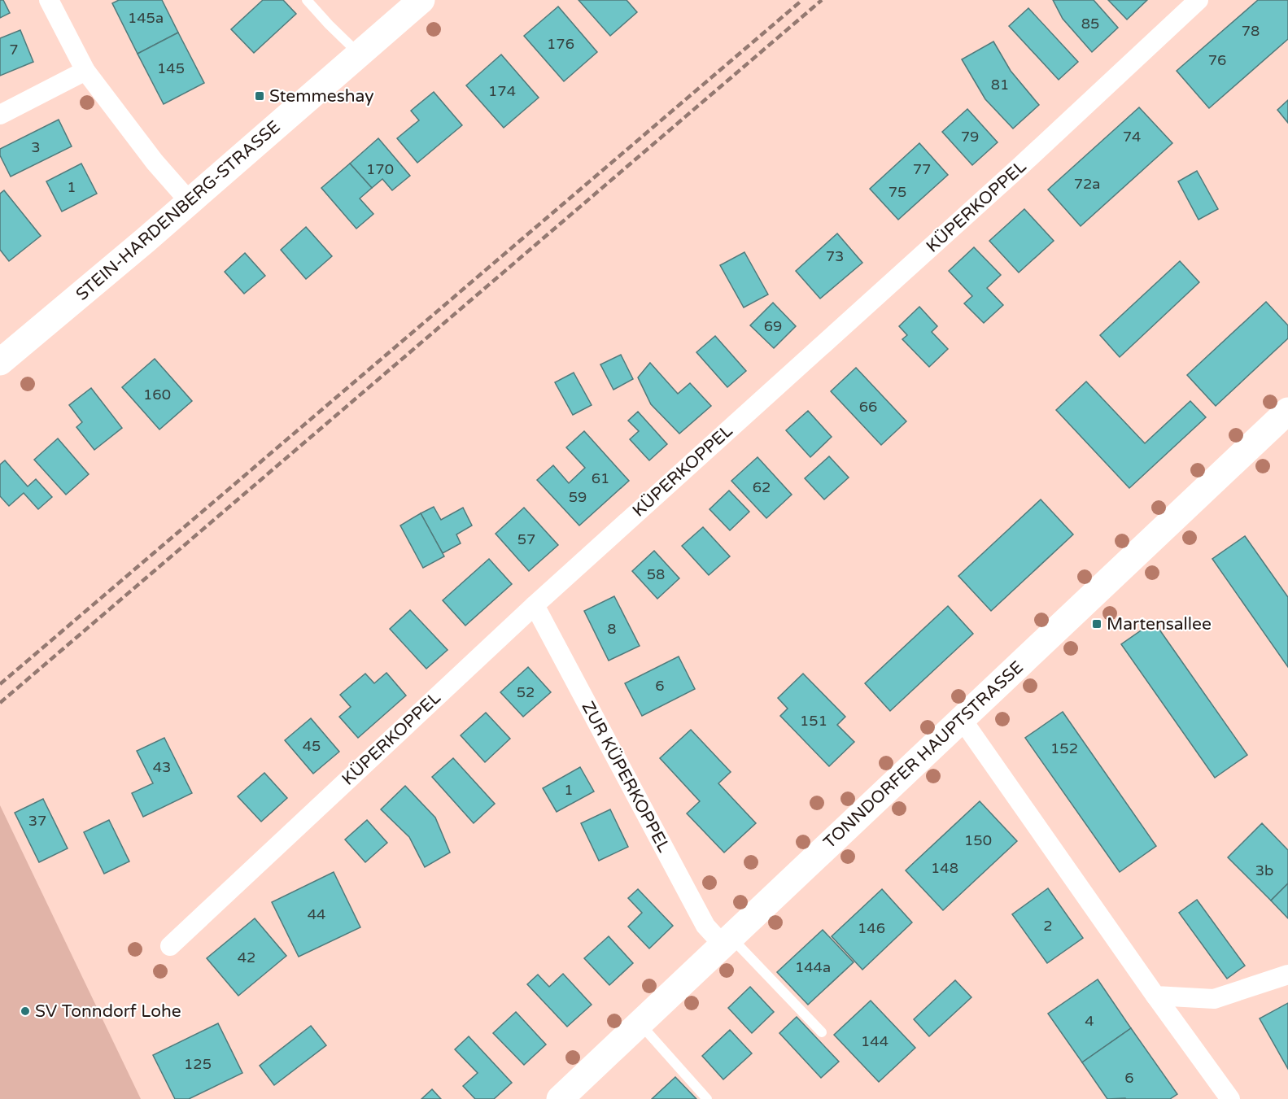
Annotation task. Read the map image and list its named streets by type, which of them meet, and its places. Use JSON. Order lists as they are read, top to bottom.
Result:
{
  "streets": {
    "main road": ["STEIN-HARDENBERG-STRASSE", "TONNDORFER HAUPTSTRASSE"],
    "street": ["KÜPERKOPPEL", "ZUR KÜPERKOPPEL"]
  },
  "crossings": [
    ["KÜPERKOPPEL", "ZUR KÜPERKOPPEL"],
    ["TONNDORFER HAUPTSTRASSE", "ZUR KÜPERKOPPEL"]
  ],
  "places": {
    "transit": ["Stemmeshay", "Martensallee"],
    "other": ["SV Tonndorf Lohe"]
  },
  "house_numbers": [
    "145a",
    "85",
    "78",
    "176",
    "7",
    "76",
    "145",
    "81",
    "174",
    "79",
    "74",
    "3",
    "170",
    "77",
    "72a",
    "1",
    "75",
    "73",
    "69",
    "160",
    "66",
    "61",
    "62",
    "59",
    "57",
    "58",
    "8",
    "6",
    "52",
    "151",
    "45",
    "152",
    "43",
    "1",
    "37",
    "150",
    "148",
    "3b",
    "44",
    "2",
    "146",
    "42",
    "144a",
    "4",
    "144",
    "125",
    "6"
  ]
}
